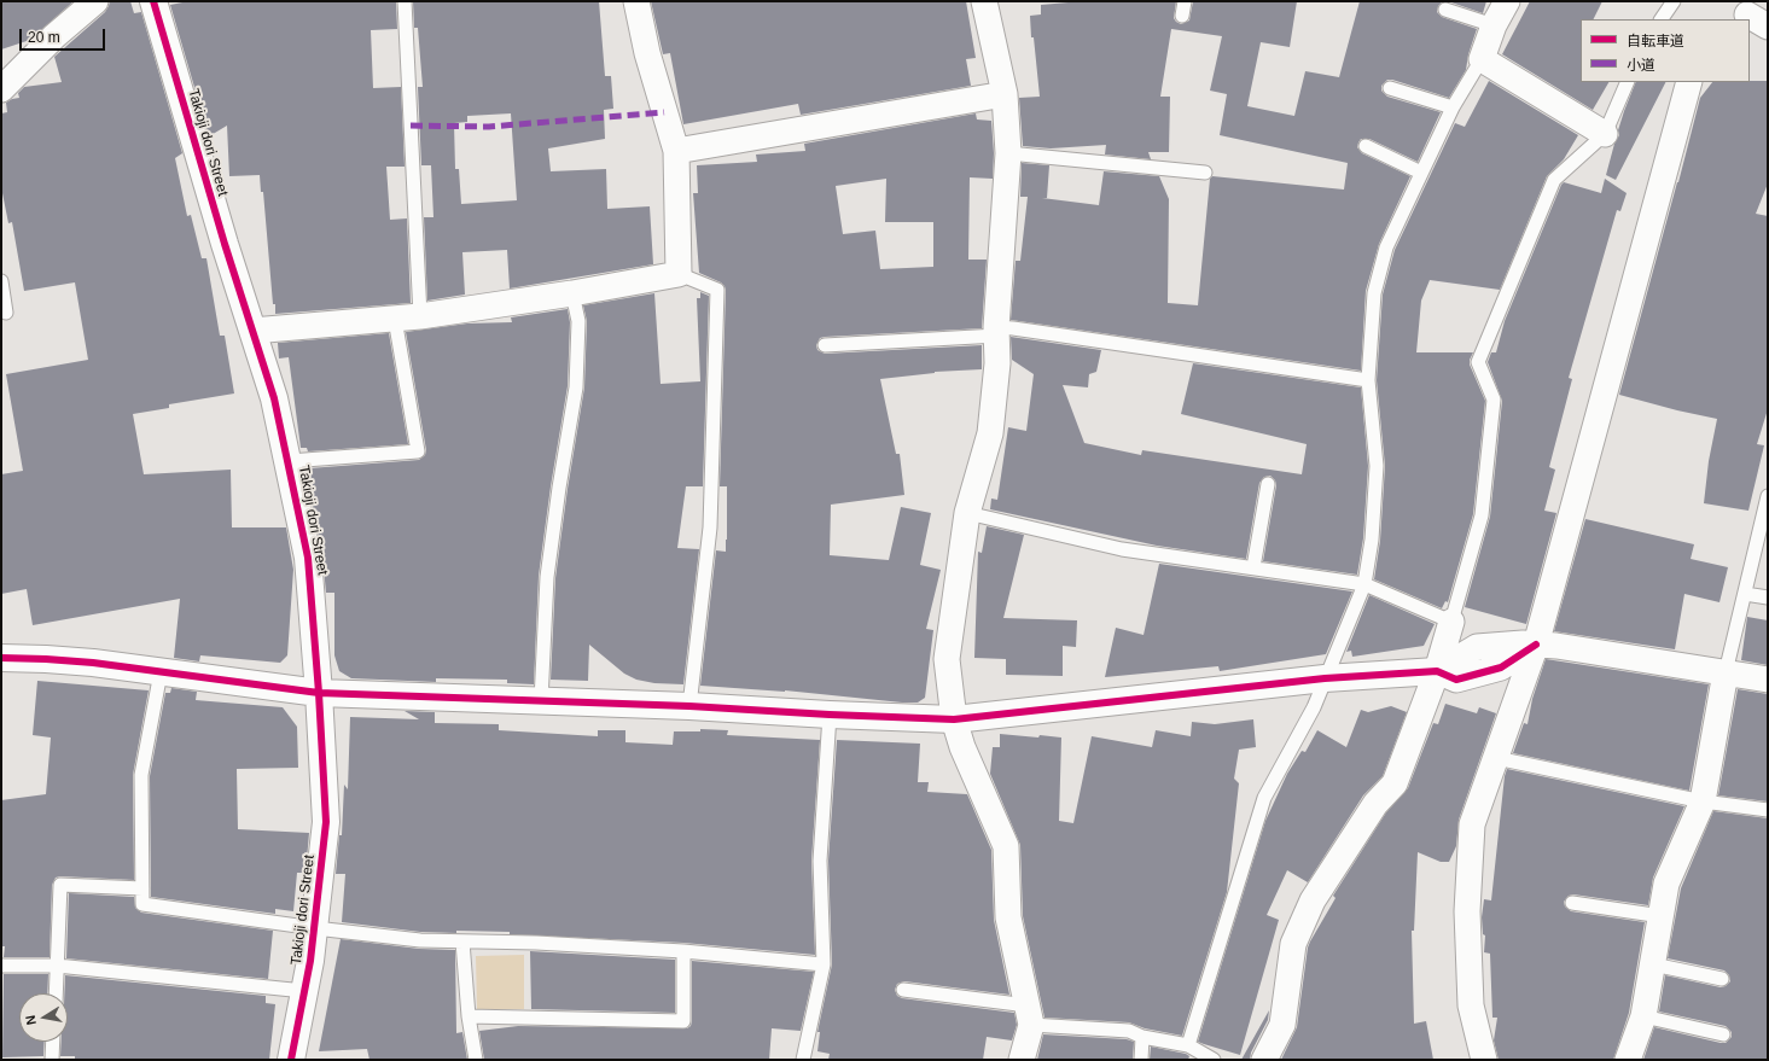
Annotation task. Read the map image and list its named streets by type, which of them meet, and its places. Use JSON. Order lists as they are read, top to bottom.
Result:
{
  "streets": {
    "street": ["Takioji dori Street"]
  },
  "legend": ["自転車道", "小道"],
  "scale_bar": "20 m",
  "north": "left"
}
